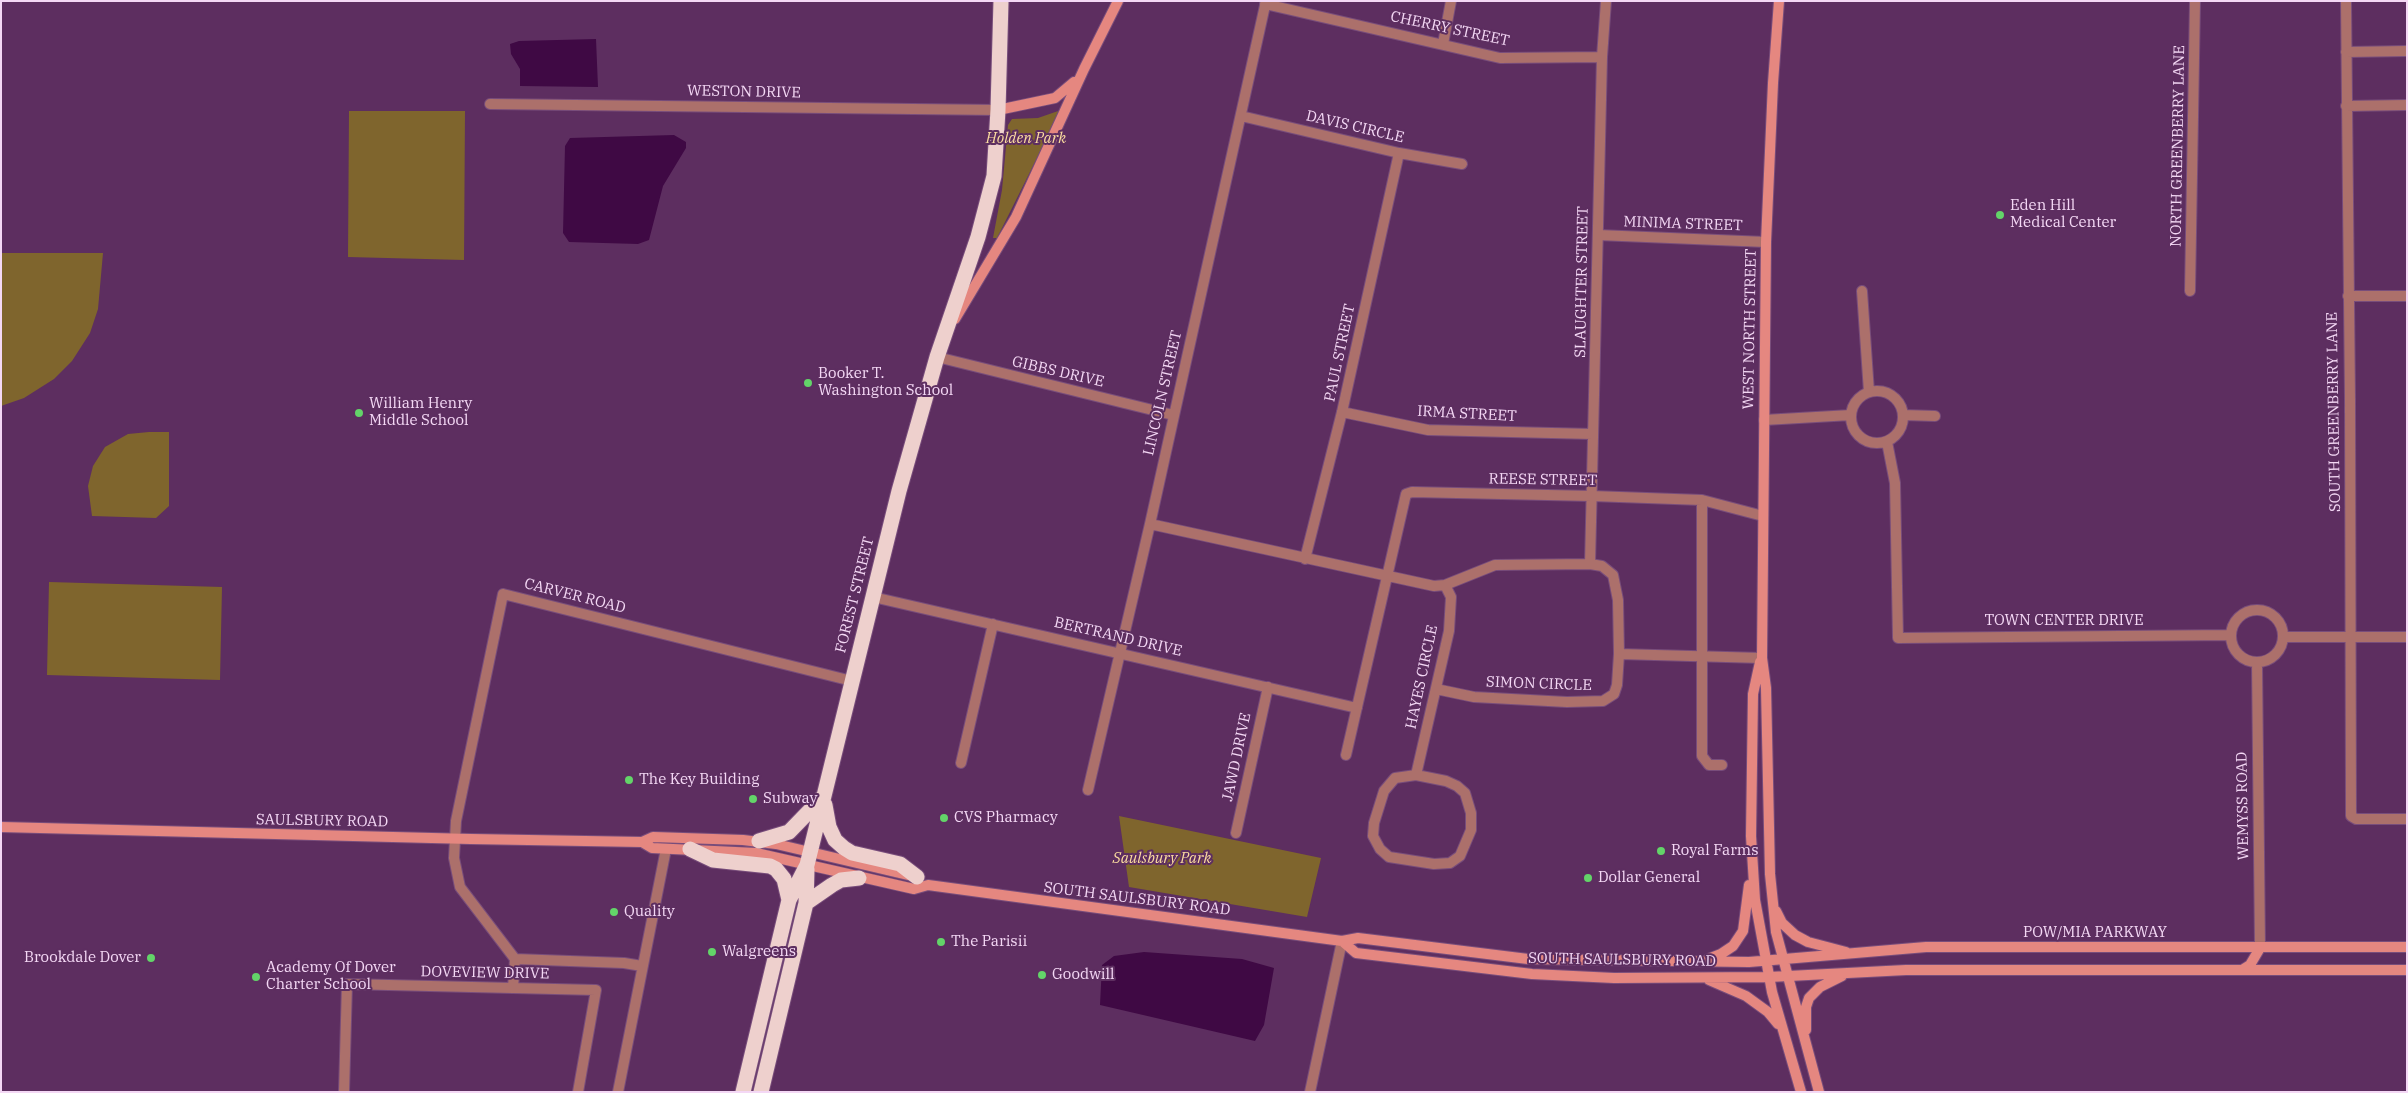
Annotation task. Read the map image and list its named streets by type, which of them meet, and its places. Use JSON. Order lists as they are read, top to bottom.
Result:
{
  "streets": {
    "highway": ["FOREST STREET"],
    "main road": [
      "WEST NORTH STREET",
      "SAULSBURY ROAD",
      "SOUTH SAULSBURY ROAD",
      "POW/MIA PARKWAY"
    ],
    "street": [
      "CHERRY STREET",
      "WESTON DRIVE",
      "DAVIS CIRCLE",
      "NORTH GREENBERRY LANE",
      "MINIMA STREET",
      "SLAUGHTER STREET",
      "PAUL STREET",
      "GIBBS DRIVE",
      "LINCOLN STREET",
      "SOUTH GREENBERRY LANE",
      "IRMA STREET",
      "REESE STREET",
      "CARVER ROAD",
      "TOWN CENTER DRIVE",
      "BERTRAND DRIVE",
      "HAYES CIRCLE",
      "SIMON CIRCLE",
      "JAWD DRIVE",
      "WEMYSS ROAD",
      "DOVEVIEW DRIVE"
    ]
  },
  "crossings": [
    ["CHERRY STREET", "SLAUGHTER STREET"],
    ["CHERRY STREET", "LINCOLN STREET"],
    ["WESTON DRIVE", "FOREST STREET"],
    ["DAVIS CIRCLE", "PAUL STREET"],
    ["DAVIS CIRCLE", "LINCOLN STREET"],
    ["MINIMA STREET", "SLAUGHTER STREET"],
    ["MINIMA STREET", "WEST NORTH STREET"],
    ["SLAUGHTER STREET", "IRMA STREET"],
    ["SLAUGHTER STREET", "REESE STREET"],
    ["SLAUGHTER STREET", "SIMON CIRCLE"],
    ["WEST NORTH STREET", "REESE STREET"],
    ["WEST NORTH STREET", "SOUTH SAULSBURY ROAD"],
    ["WEST NORTH STREET", "POW/MIA PARKWAY"],
    ["PAUL STREET", "IRMA STREET"],
    ["GIBBS DRIVE", "LINCOLN STREET"],
    ["GIBBS DRIVE", "FOREST STREET"],
    ["LINCOLN STREET", "BERTRAND DRIVE"],
    ["REESE STREET", "BERTRAND DRIVE"],
    ["FOREST STREET", "CARVER ROAD"],
    ["FOREST STREET", "BERTRAND DRIVE"],
    ["FOREST STREET", "SAULSBURY ROAD"],
    ["FOREST STREET", "SOUTH SAULSBURY ROAD"],
    ["CARVER ROAD", "SAULSBURY ROAD"],
    ["TOWN CENTER DRIVE", "WEMYSS ROAD"],
    ["BERTRAND DRIVE", "JAWD DRIVE"],
    ["HAYES CIRCLE", "SIMON CIRCLE"],
    ["WEMYSS ROAD", "POW/MIA PARKWAY"],
    ["SAULSBURY ROAD", "SOUTH SAULSBURY ROAD"],
    ["SOUTH SAULSBURY ROAD", "POW/MIA PARKWAY"]
  ],
  "parks": ["Holden Park", "Saulsbury Park"],
  "places": [
    "Eden Hill Medical Center",
    "Booker T. Washington School",
    "William Henry Middle School",
    "The Key Building",
    "Subway",
    "CVS Pharmacy",
    "Royal Farms",
    "Dollar General",
    "Quality",
    "The Parisii",
    "Walgreens",
    "Brookdale Dover",
    "Goodwill",
    "Academy Of Dover Charter School"
  ]
}
